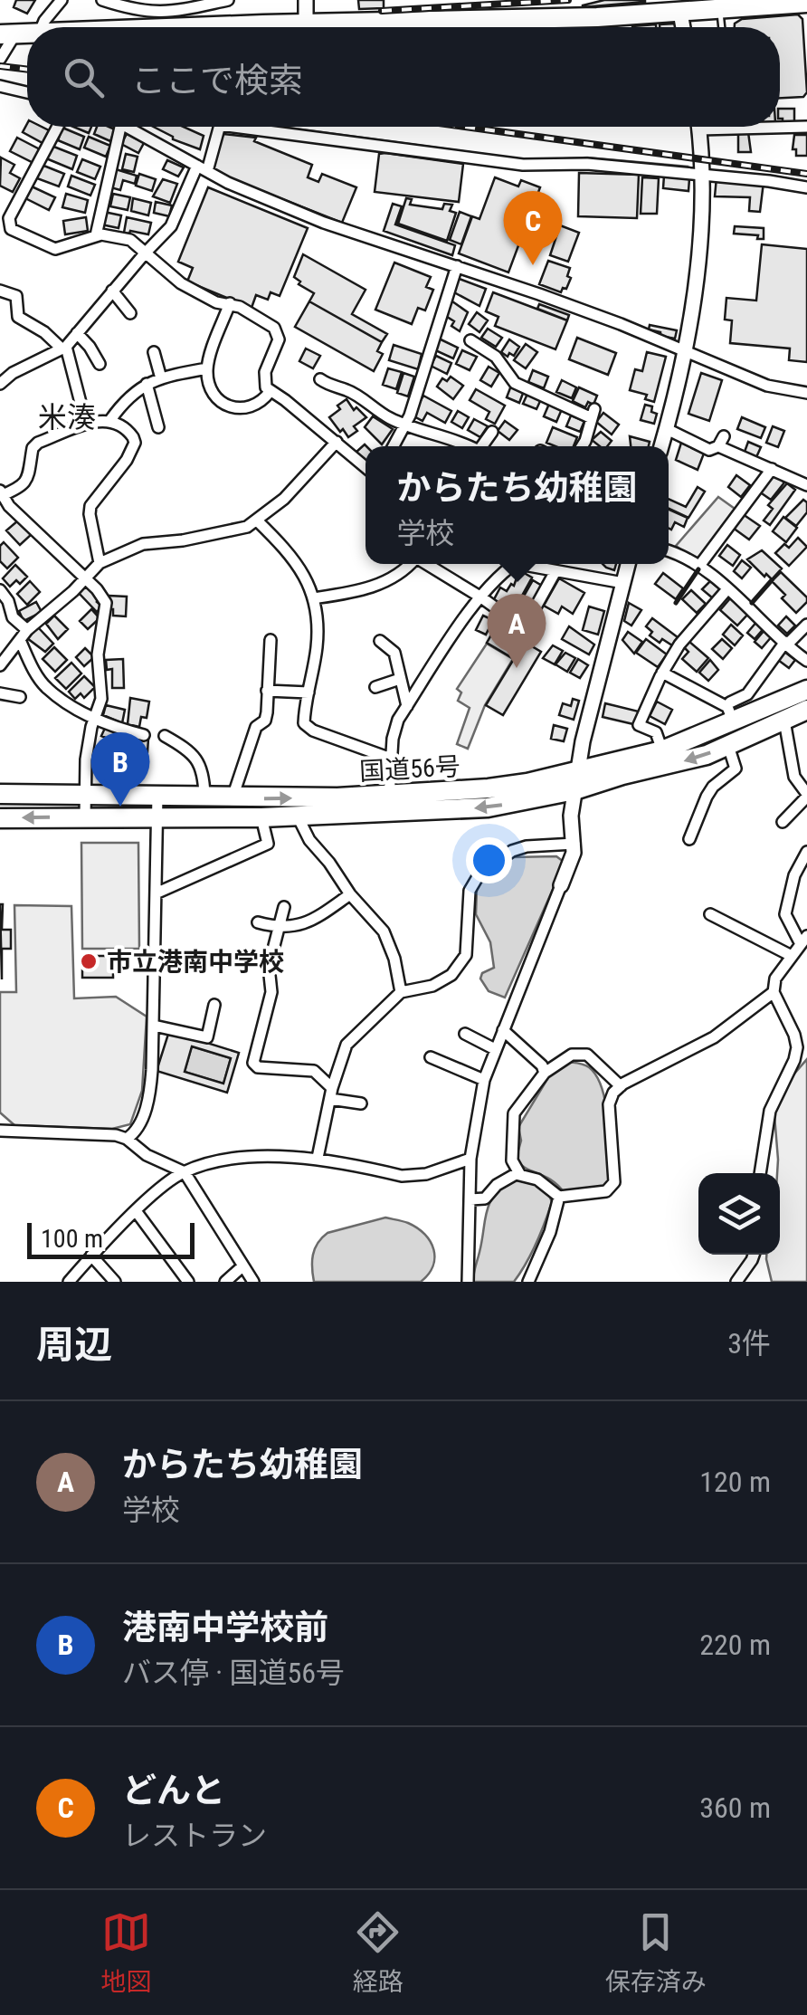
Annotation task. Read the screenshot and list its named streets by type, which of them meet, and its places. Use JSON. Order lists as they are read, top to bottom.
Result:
{
  "streets": {
    "highway": ["国道56号"]
  },
  "districts": ["米湊"],
  "places": ["市立港南中学校"],
  "scale_bar": "100 m",
  "page": {
    "search": "ここで検索",
    "pins": ["C", "A", "B"],
    "popup": ["からたち幼稚園", "学校"],
    "scale": "100 m",
    "heading": ["周辺", "3件"],
    "list": [
      {
        "mark": "A",
        "name": "からたち幼稚園",
        "note": "学校",
        "value": "120 m"
      },
      {
        "mark": "B",
        "name": "港南中学校前",
        "note": "バス停 · 国道56号",
        "value": "220 m"
      },
      {
        "mark": "C",
        "name": "どんと",
        "note": "レストラン",
        "value": "360 m"
      }
    ],
    "nav": ["地図", "経路", "保存済み"]
  }
}
